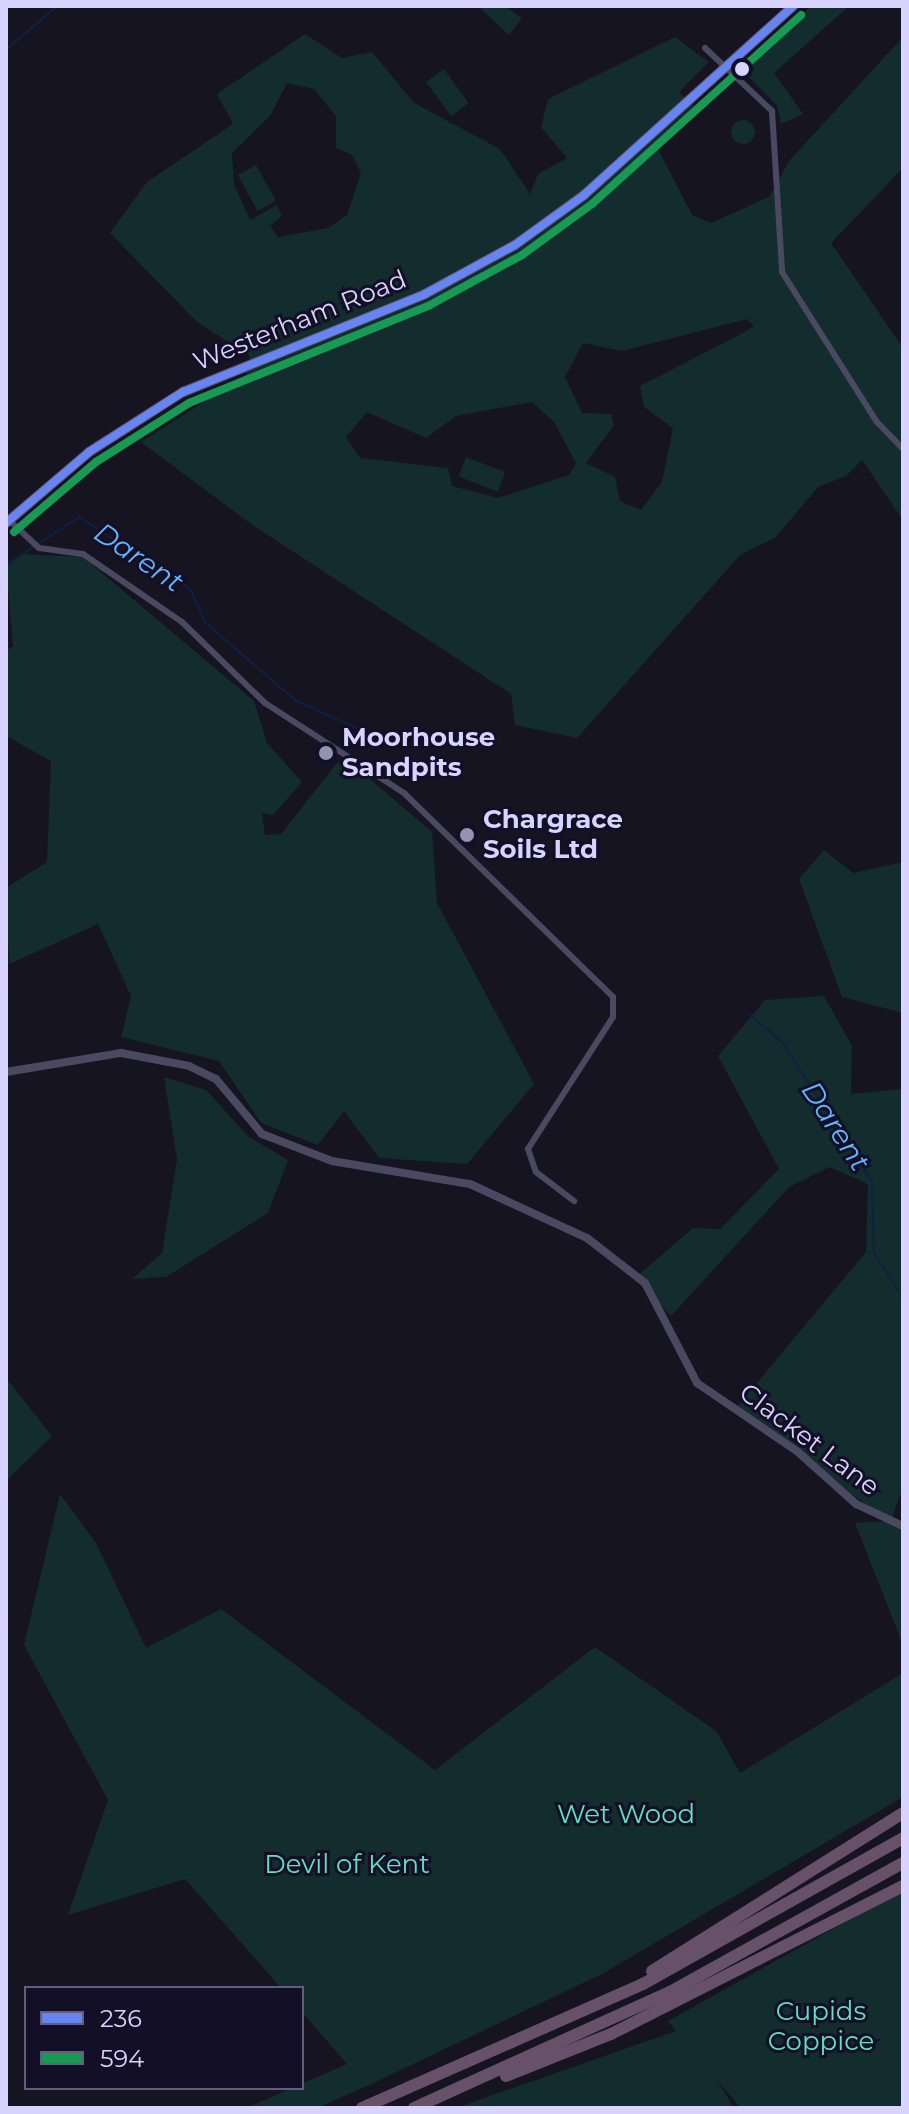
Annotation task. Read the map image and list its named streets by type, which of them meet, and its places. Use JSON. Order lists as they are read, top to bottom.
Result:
{
  "streets": {
    "main road": ["Westerham Road"],
    "street": ["Clacket Lane"]
  },
  "water": ["Darent"],
  "parks": ["Wet Wood", "Devil of Kent", "Cupids Coppice"],
  "places": ["Moorhouse Sandpits", "Chargrace Soils Ltd"],
  "lines": ["transit line 236", "transit line 594"],
  "legend": ["236", "594"]
}
